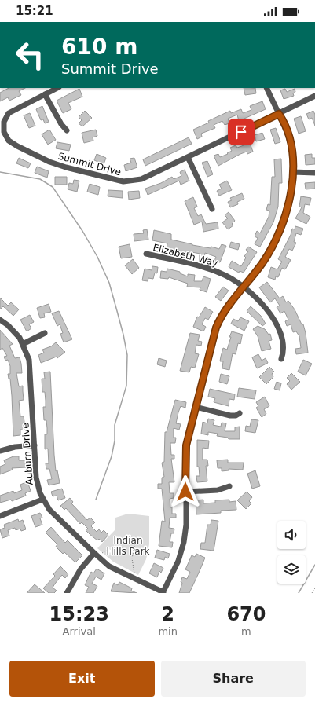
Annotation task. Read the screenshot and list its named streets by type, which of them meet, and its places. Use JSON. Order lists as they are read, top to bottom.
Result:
{
  "streets": {
    "street": ["Summit Drive", "Elizabeth Way", "Auburn Drive"]
  },
  "parks": ["Indian Hills Park"],
  "page": {
    "status": "15:21",
    "turn": ["610 m", "Summit Drive"],
    "eta": [
      "15:23",
      "Arrival",
      "2",
      "min",
      "670",
      "m"
    ],
    "buttons": ["Exit", "Share"]
  }
}
